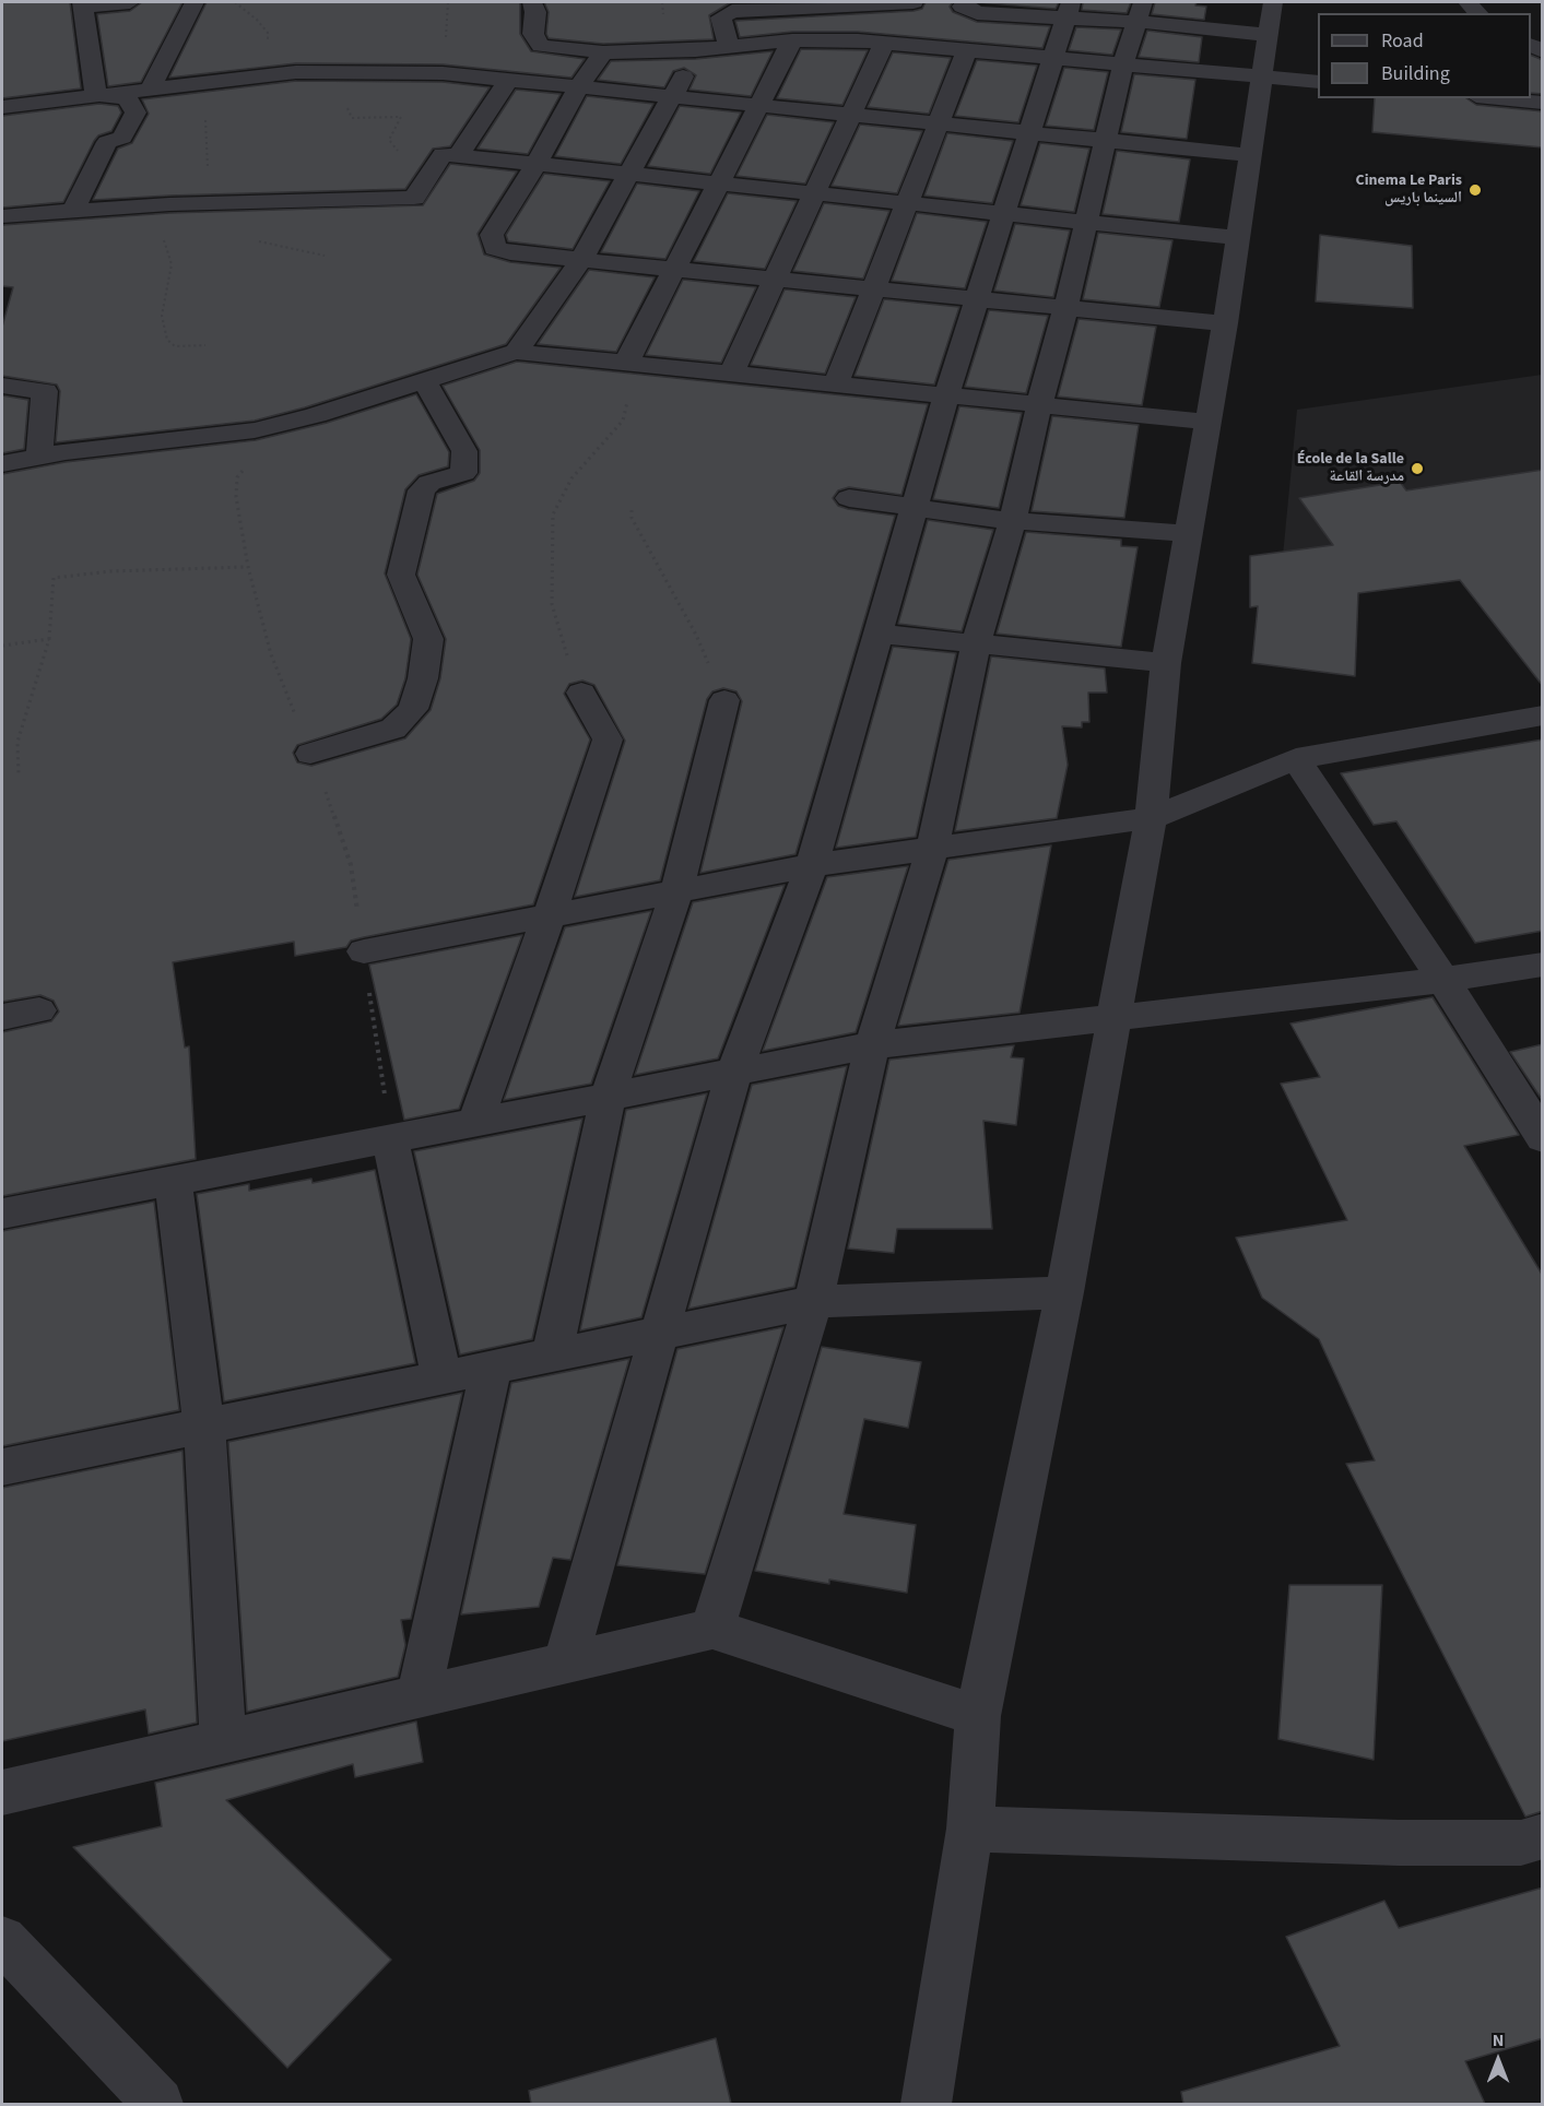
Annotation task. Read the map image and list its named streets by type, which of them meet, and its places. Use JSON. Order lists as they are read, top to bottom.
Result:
{
  "places": ["Cinema Le Paris السينما باريس", "École de la Salle مدرسة القاعة"],
  "legend": ["Road", "Building"],
  "north": "top"
}
